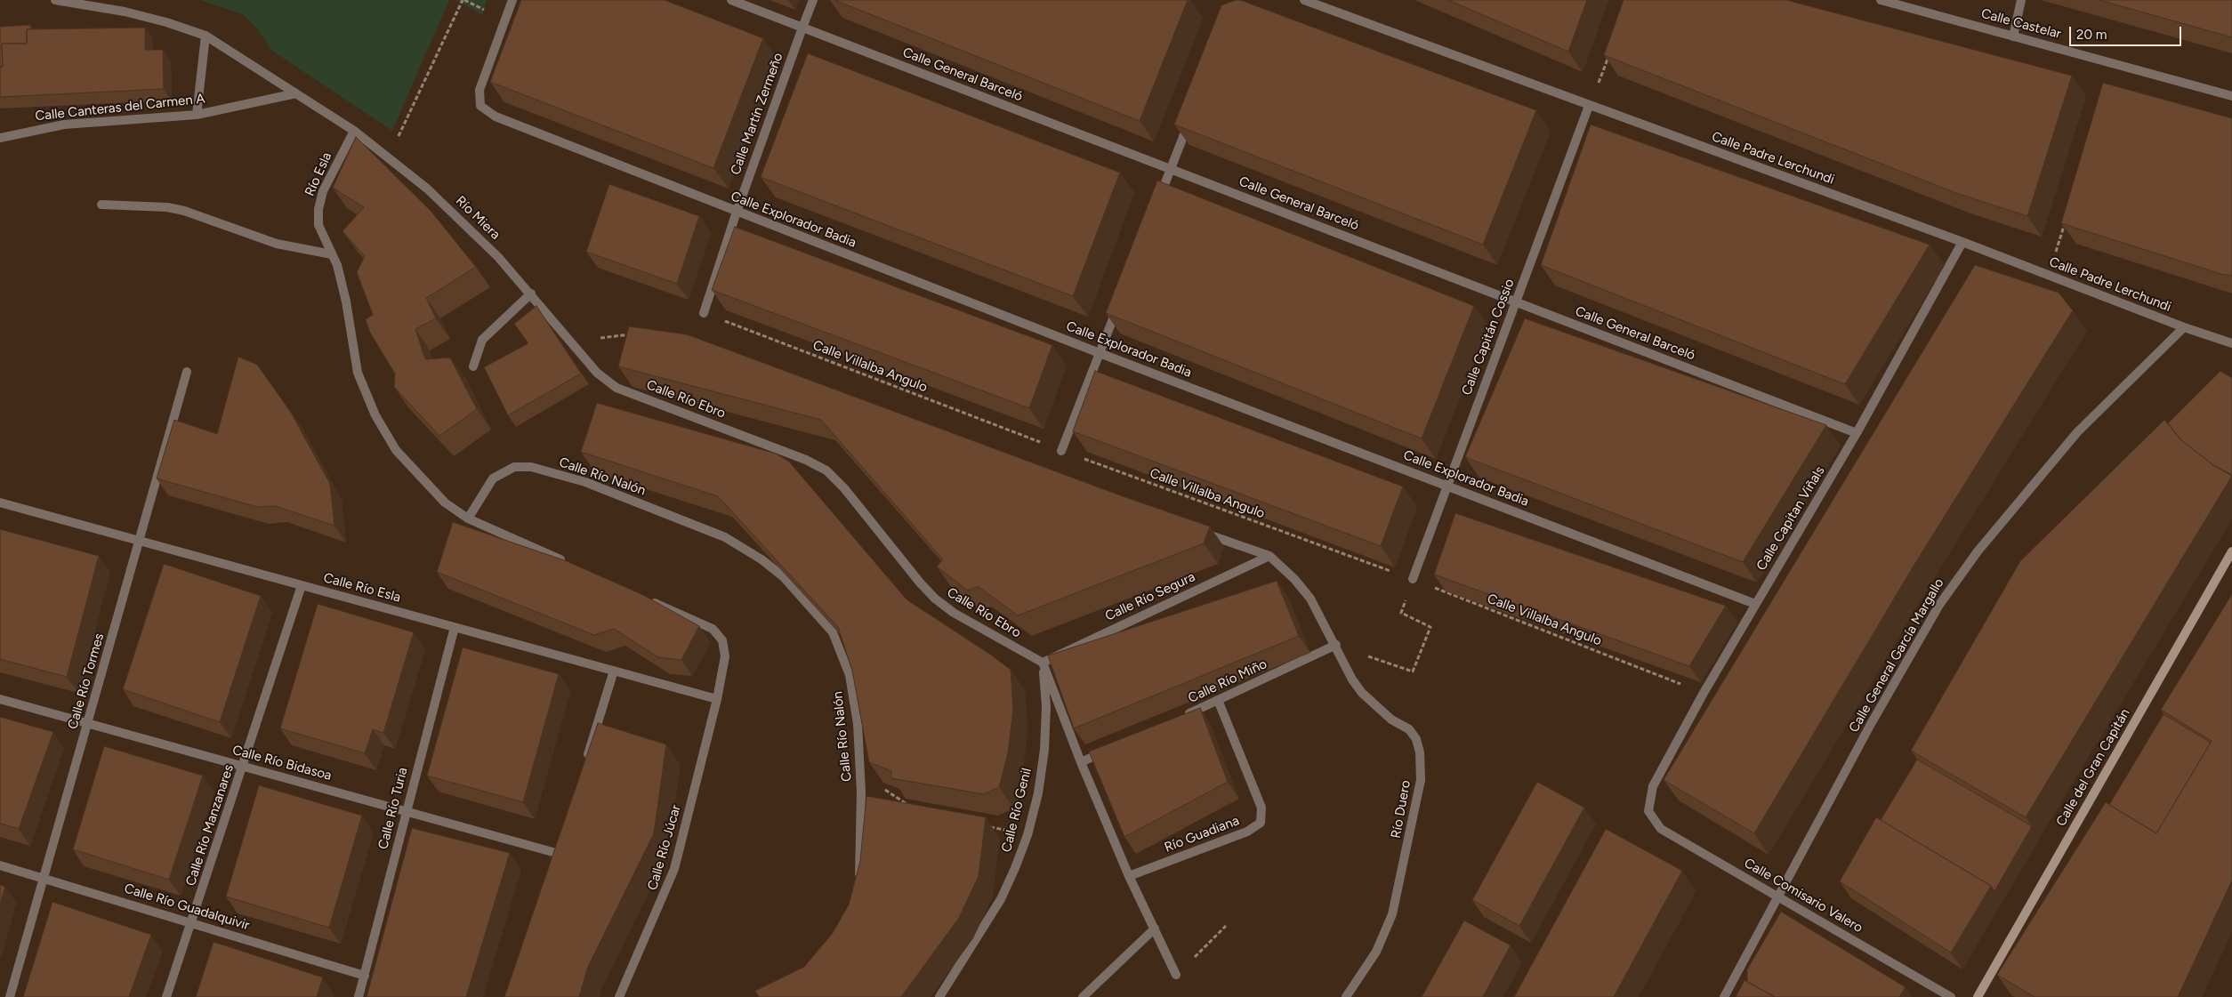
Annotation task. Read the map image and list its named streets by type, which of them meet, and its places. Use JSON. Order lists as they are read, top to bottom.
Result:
{
  "streets": {
    "main road": ["Calle del Gran Capitán"],
    "street": [
      "Calle Castelar",
      "Calle General Barceló",
      "Calle Canteras del Carmen A",
      "Calle Martín Zermeño",
      "Calle Padre Lerchundi",
      "Río Esla",
      "Río Miera",
      "Calle Explorador Badia",
      "Calle Capitán Cossio",
      "Calle Río Ebro",
      "Calle Río Nalón",
      "Calle Capitan Viñals",
      "Calle Río Esla",
      "Calle Río Segura",
      "Calle General García Margallo",
      "Calle Río Tormes",
      "Calle Río Miño",
      "Calle Río Bidasoa",
      "Calle Río Turia",
      "Río Duero",
      "Calle Río Genil",
      "Calle Río Manzanares",
      "Río Guadiana",
      "Calle Río Júcar",
      "Calle Comisario Valero",
      "Calle Río Guadalquivir"
    ],
    "path": ["Calle Villalba Angulo"]
  },
  "crossings": [
    ["Calle General Barceló", "Calle Martín Zermeño"],
    ["Calle General Barceló", "Calle Capitán Cossio"],
    ["Calle General Barceló", "Calle Capitan Viñals"],
    ["Calle Canteras del Carmen A", "Río Miera"],
    ["Calle Martín Zermeño", "Calle Explorador Badia"],
    ["Calle Martín Zermeño", "Calle Villalba Angulo"],
    ["Calle Padre Lerchundi", "Calle Capitán Cossio"],
    ["Calle Padre Lerchundi", "Calle Capitan Viñals"],
    ["Calle Padre Lerchundi", "Calle General García Margallo"],
    ["Río Esla", "Río Miera"],
    ["Río Esla", "Calle Río Nalón"],
    ["Río Miera", "Calle Río Ebro"],
    ["Calle Explorador Badia", "Calle Capitán Cossio"],
    ["Calle Explorador Badia", "Calle Capitan Viñals"],
    ["Calle Capitán Cossio", "Calle Villalba Angulo"],
    ["Calle Villalba Angulo", "Calle Capitan Viñals"],
    ["Calle Río Ebro", "Calle Río Segura"],
    ["Calle Río Ebro", "Calle Río Genil"],
    ["Calle Capitan Viñals", "Calle Comisario Valero"],
    ["Calle Río Esla", "Calle Río Tormes"],
    ["Calle Río Esla", "Calle Río Turia"],
    ["Calle Río Esla", "Calle Río Manzanares"],
    ["Calle Río Esla", "Calle Río Júcar"],
    ["Calle Río Segura", "Río Duero"],
    ["Calle Río Segura", "Calle Río Genil"],
    ["Calle General García Margallo", "Calle Comisario Valero"],
    ["Calle Río Tormes", "Calle Río Bidasoa"],
    ["Calle Río Tormes", "Calle Río Guadalquivir"],
    ["Calle Río Miño", "Río Duero"],
    ["Calle Río Miño", "Río Guadiana"],
    ["Calle Río Bidasoa", "Calle Río Turia"],
    ["Calle Río Bidasoa", "Calle Río Manzanares"],
    ["Calle Río Turia", "Calle Río Guadalquivir"],
    ["Calle Río Manzanares", "Calle Río Guadalquivir"]
  ],
  "scale_bar": "20 m"
}
